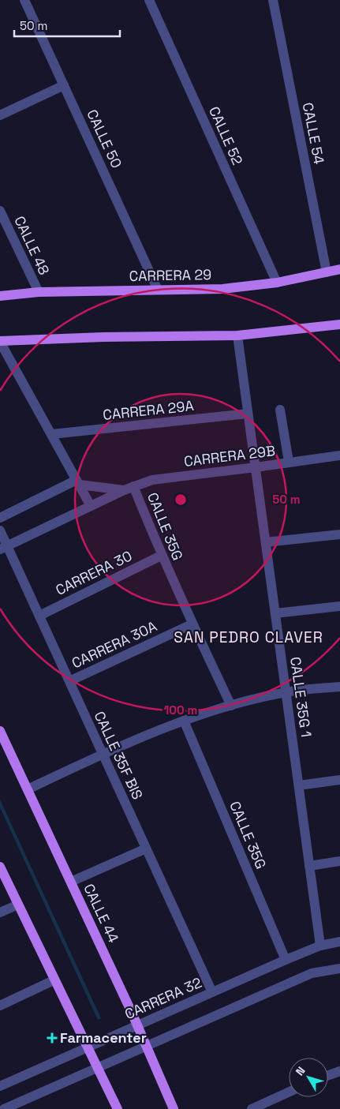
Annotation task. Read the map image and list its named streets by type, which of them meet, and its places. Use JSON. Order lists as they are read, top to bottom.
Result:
{
  "streets": {
    "main road": ["CARRERA 29", "CALLE 44"],
    "street": [
      "CALLE 54",
      "CALLE 52",
      "CALLE 50",
      "CALLE 48",
      "CARRERA 29A",
      "CARRERA 29B",
      "CALLE 35G",
      "CARRERA 30",
      "CARRERA 30A",
      "CALLE 35G 1",
      "CALLE 35F BIS",
      "CARRERA 32"
    ]
  },
  "crossings": [
    ["CALLE 54", "CARRERA 29"],
    ["CALLE 52", "CARRERA 29"],
    ["CALLE 50", "CARRERA 29"],
    ["CALLE 48", "CARRERA 29"],
    ["CARRERA 29A", "CALLE 35G 1"],
    ["CARRERA 29B", "CALLE 35G"],
    ["CARRERA 29B", "CALLE 35G 1"],
    ["CARRERA 29B", "CALLE 35F BIS"],
    ["CALLE 35G", "CARRERA 30"],
    ["CALLE 35G", "CARRERA 30A"],
    ["CALLE 35G", "CARRERA 32"],
    ["CARRERA 30", "CALLE 35F BIS"],
    ["CARRERA 30A", "CALLE 35F BIS"],
    ["CALLE 35G 1", "CARRERA 32"],
    ["CALLE 35F BIS", "CARRERA 32"],
    ["CALLE 44", "CARRERA 32"]
  ],
  "districts": ["SAN PEDRO CLAVER"],
  "places": {
    "health": ["Farmacenter"]
  },
  "scale_bar": "50 m",
  "north": "top left",
  "rings": ["50 m", "100 m"]
}
